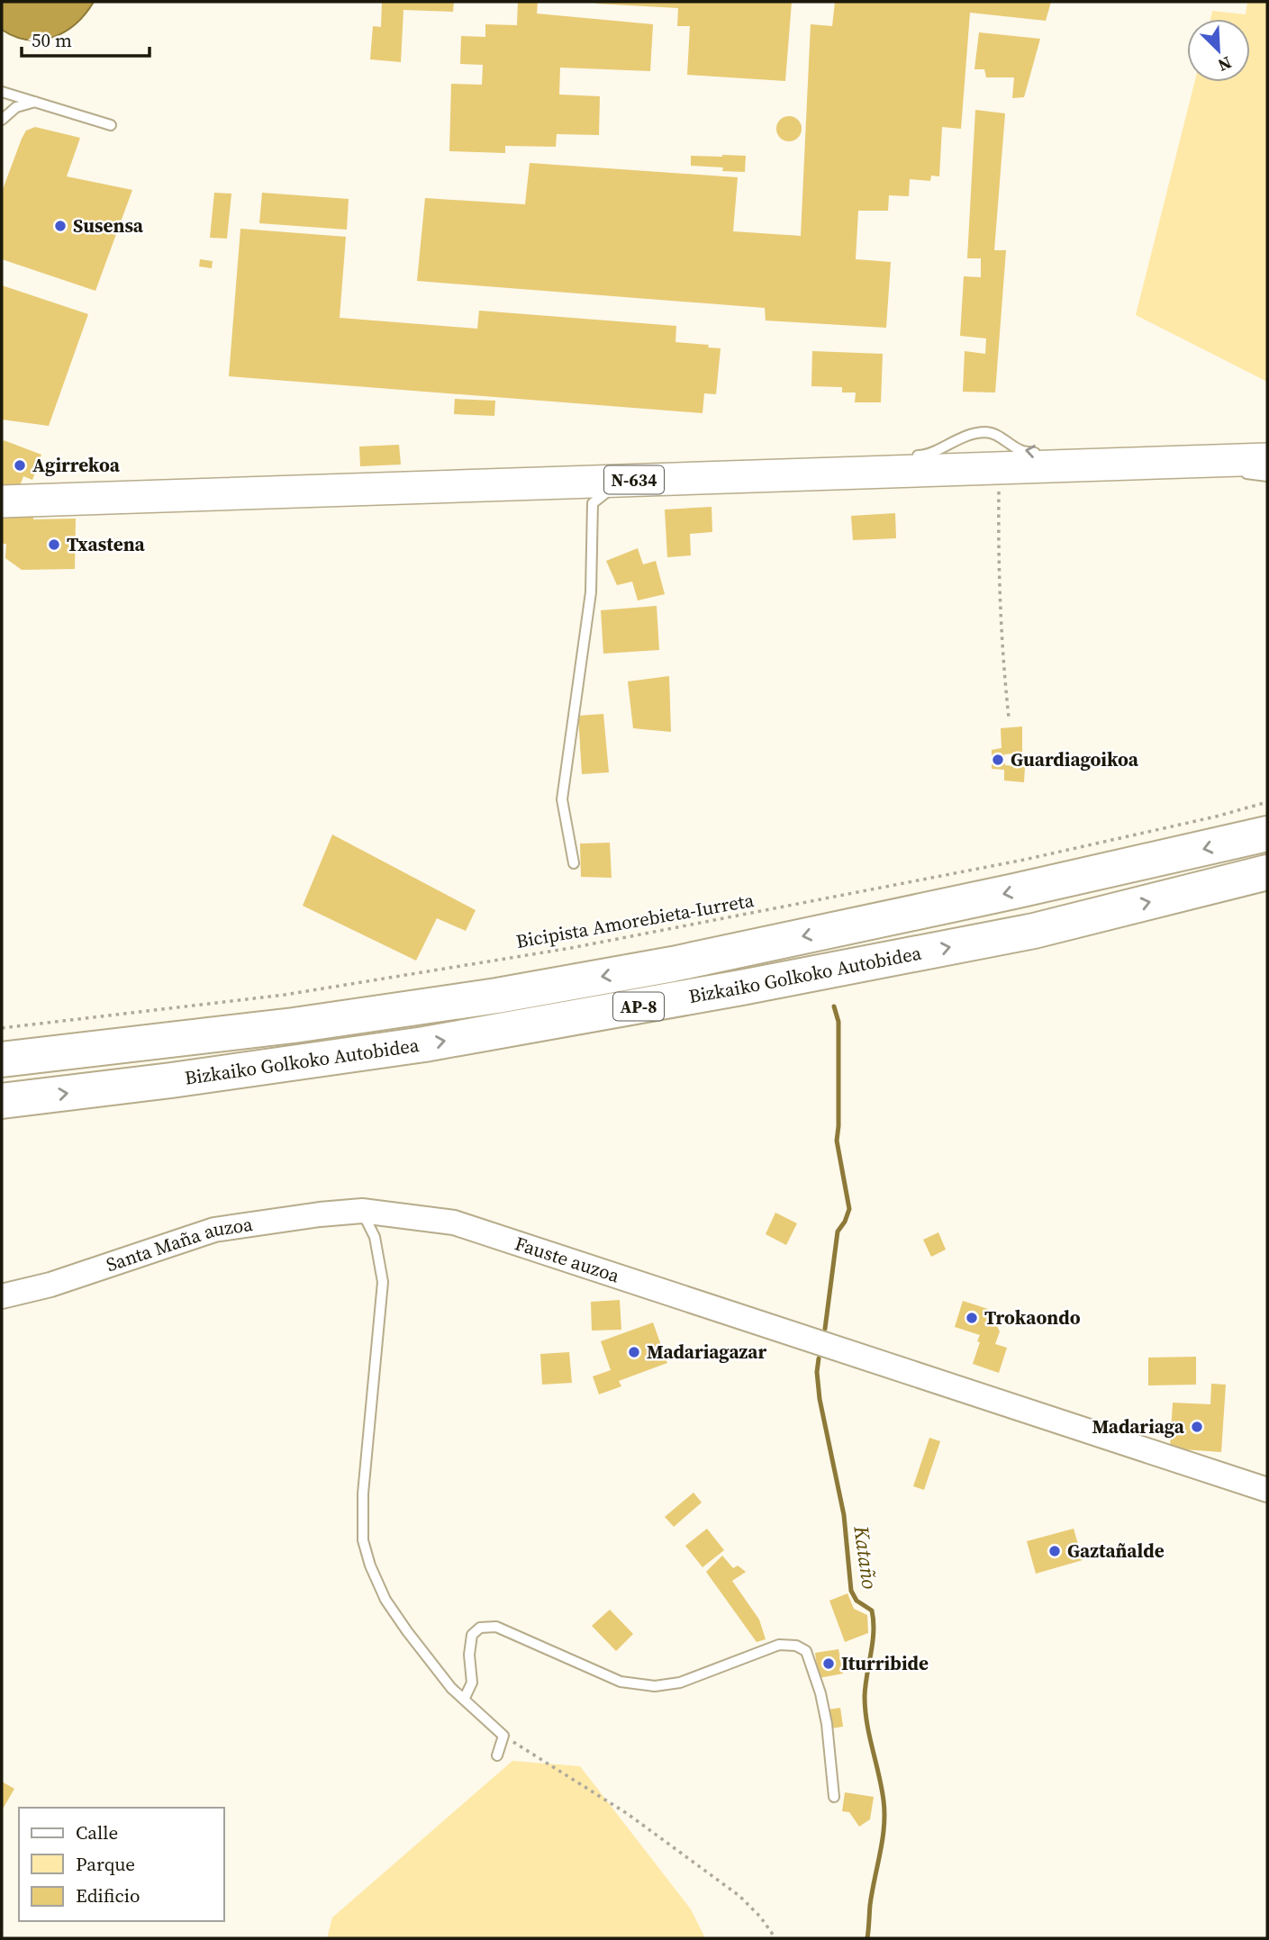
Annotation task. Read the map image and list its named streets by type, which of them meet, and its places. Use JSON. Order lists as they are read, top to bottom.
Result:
{
  "streets": {
    "highway": ["N-634", "Bizkaiko Golkoko Autobidea", "AP-8"],
    "street": ["Santa Maña auzoa", "Fauste auzoa"],
    "path": ["Bicipista Amorebieta-Iurreta"]
  },
  "crossings": [
    ["Santa Maña auzoa", "Fauste auzoa"]
  ],
  "water": ["Kataño"],
  "places": [
    "Susensa",
    "Agirrekoa",
    "Txastena",
    "Guardiagoikoa",
    "Trokaondo",
    "Madariagazar",
    "Madariaga",
    "Gaztañalde",
    "Iturribide"
  ],
  "legend": ["Calle", "Parque", "Edificio"],
  "scale_bar": "50 m",
  "north": "bottom right"
}
